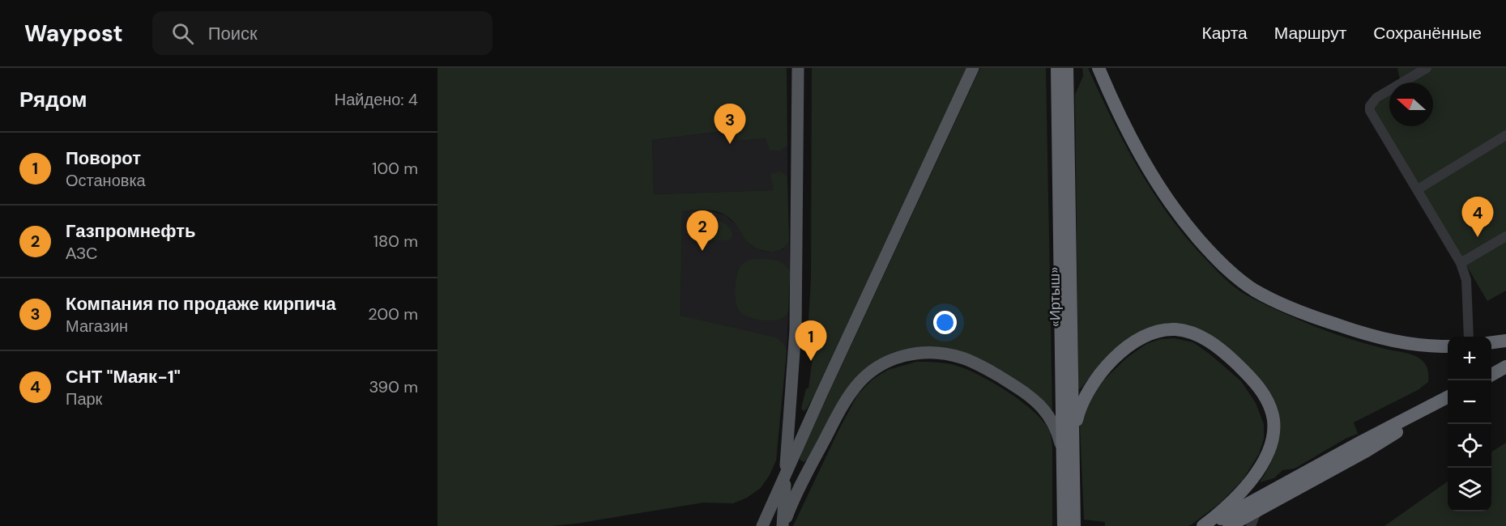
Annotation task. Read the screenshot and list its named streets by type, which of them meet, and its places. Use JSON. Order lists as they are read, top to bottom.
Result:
{
  "streets": {
    "highway": ["«Иртыш»"]
  },
  "north": "left",
  "page": {
    "header": "Waypost",
    "search": "Поиск",
    "nav": ["Карта", "Маршрут", "Сохранённые"],
    "heading": ["Рядом", "Найдено: 4"],
    "pins": [
      "3",
      "4",
      "2",
      "1"
    ],
    "list": [
      {
        "mark": "1",
        "name": "Поворот",
        "note": "Остановка",
        "value": "100 m"
      },
      {
        "mark": "2",
        "name": "Газпромнефть",
        "note": "АЗС",
        "value": "180 m"
      },
      {
        "mark": "3",
        "name": "Компания по продаже кирпича",
        "note": "Магазин",
        "value": "200 m"
      },
      {
        "mark": "4",
        "name": "СНТ \"Маяк-1\"",
        "note": "Парк",
        "value": "390 m"
      }
    ],
    "map_buttons": ["+", "−"]
  }
}
